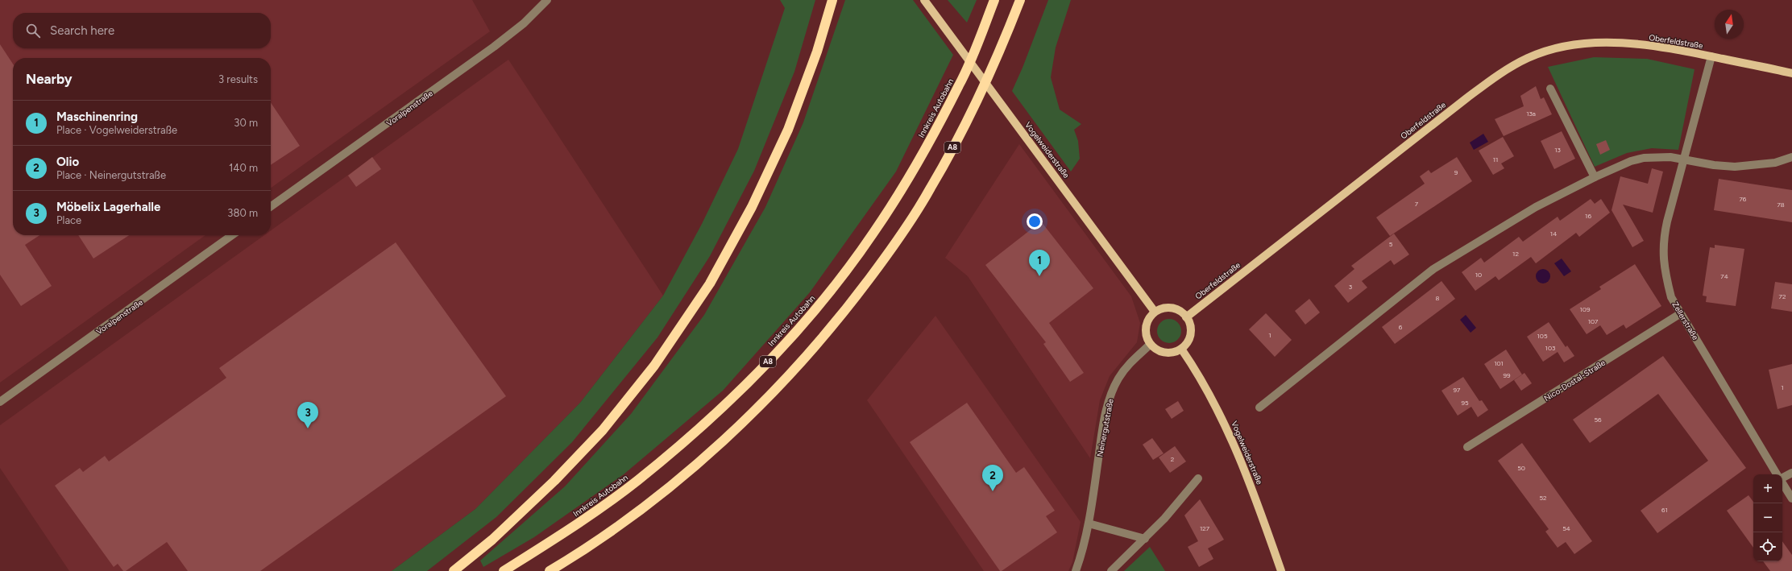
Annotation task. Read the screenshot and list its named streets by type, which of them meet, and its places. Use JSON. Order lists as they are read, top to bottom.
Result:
{
  "streets": {
    "highway": ["Innkreis Autobahn", "A8"],
    "main road": ["Oberfeldstraße", "Vogelweiderstraße"],
    "street": [
      "Voralpenstraße",
      "Zellerstraße",
      "Nico-Dostal-Straße",
      "Neinergutstraße"
    ]
  },
  "crossings": [
    ["Oberfeldstraße", "Vogelweiderstraße"],
    ["Oberfeldstraße", "Zellerstraße"],
    ["Oberfeldstraße", "Neinergutstraße"],
    ["Vogelweiderstraße", "Neinergutstraße"],
    ["Zellerstraße", "Nico-Dostal-Straße"]
  ],
  "house_numbers": [
    "13a",
    "13",
    "11",
    "9",
    "76",
    "7",
    "78",
    "16",
    "14",
    "5",
    "12",
    "10",
    "74",
    "3",
    "72",
    "8",
    "109",
    "107",
    "6",
    "1",
    "105",
    "103",
    "101",
    "99",
    "1",
    "97",
    "95",
    "56",
    "2",
    "50",
    "52",
    "61",
    "127",
    "54"
  ],
  "north": "top",
  "page": {
    "search": "Search here",
    "heading": ["Nearby", "3 results"],
    "list": [
      {
        "mark": "1",
        "name": "Maschinenring",
        "note": "Place · Vogelweiderstraße",
        "value": "30 m"
      },
      {
        "mark": "2",
        "name": "Olio",
        "note": "Place · Neinergutstraße",
        "value": "140 m"
      },
      {
        "mark": "3",
        "name": "Möbelix Lagerhalle",
        "note": "Place",
        "value": "380 m"
      }
    ],
    "pins": ["1", "3", "2"],
    "map_buttons": ["+", "−"]
  }
}
